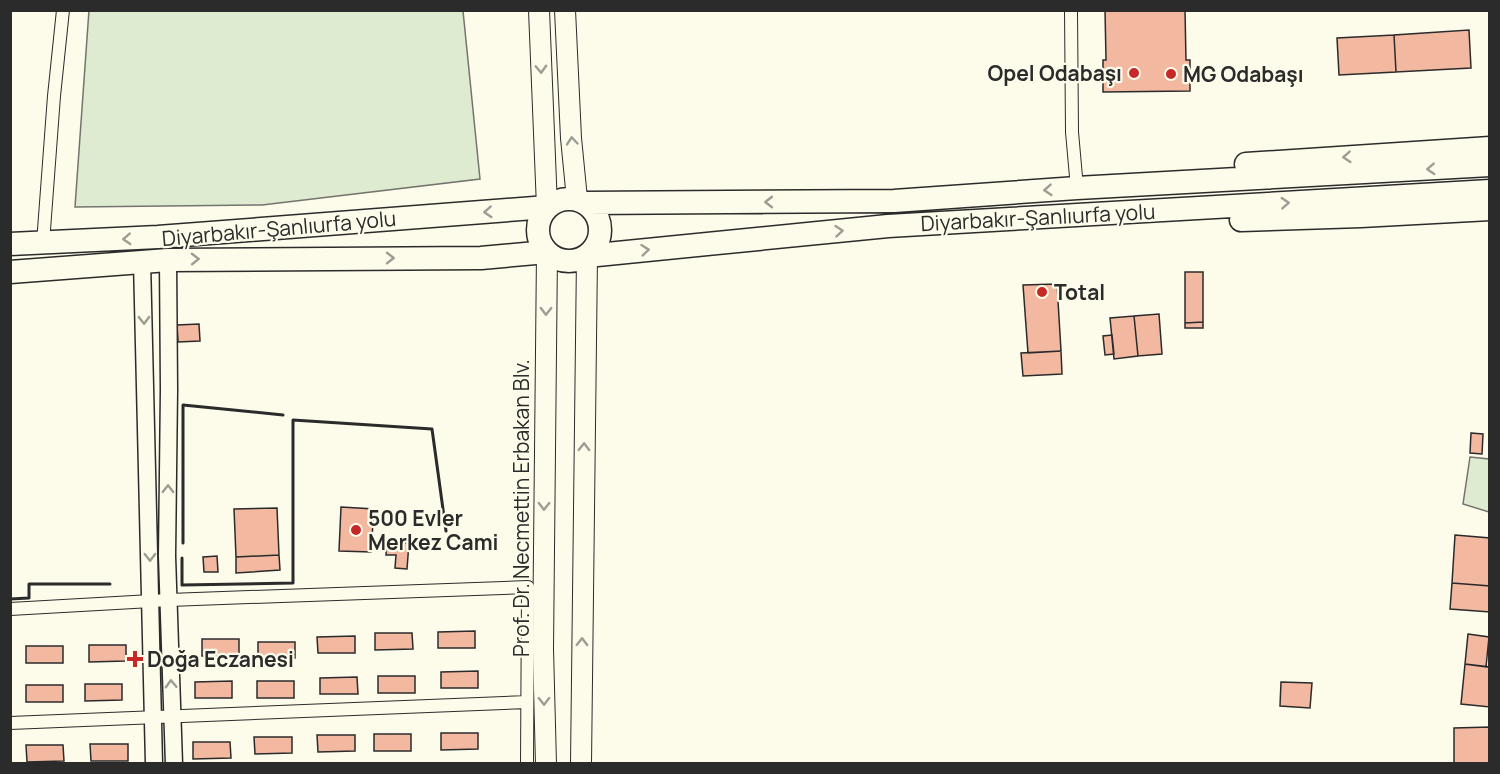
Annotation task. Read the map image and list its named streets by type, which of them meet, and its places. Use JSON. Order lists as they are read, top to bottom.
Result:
{
  "streets": {
    "highway": ["Diyarbakır-Şanlıurfa yolu"],
    "main road": ["Prof. Dr. Necmettin Erbakan Blv."]
  },
  "crossings": [
    ["Diyarbakır-Şanlıurfa yolu", "Prof. Dr. Necmettin Erbakan Blv."]
  ],
  "places": {
    "other": [
      "Opel Odabaşı",
      "MG Odabaşı",
      "Total",
      "500 Evler Merkez Cami"
    ],
    "health": ["Doğa Eczanesi"]
  }
}
